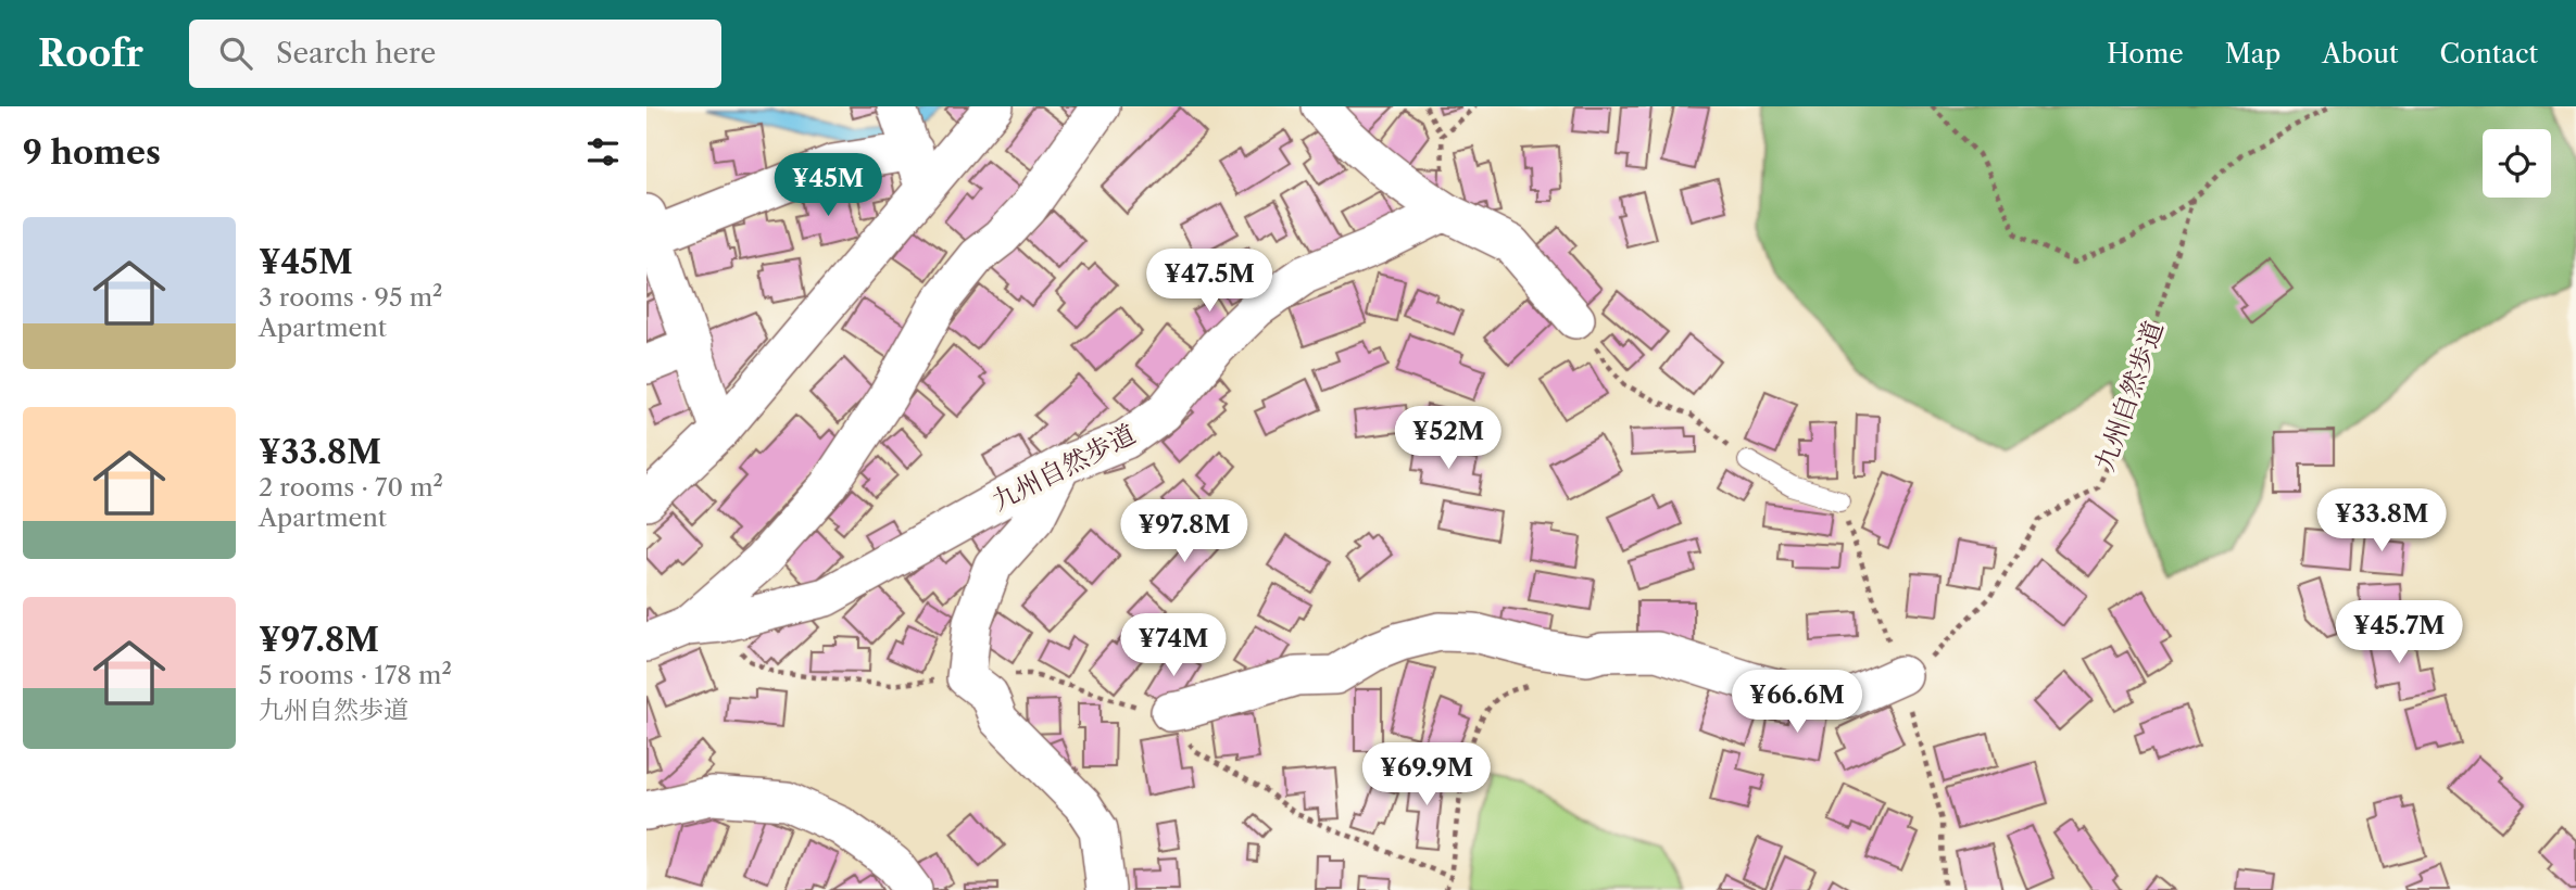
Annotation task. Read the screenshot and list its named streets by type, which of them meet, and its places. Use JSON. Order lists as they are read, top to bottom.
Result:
{
  "streets": {
    "street": ["九州自然歩道"]
  },
  "page": {
    "header": "Roofr",
    "search": "Search here",
    "nav": [
      "Home",
      "Map",
      "About",
      "Contact"
    ],
    "heading": "9 homes",
    "price": [
      "¥45M",
      "¥47.5M",
      "¥52M",
      "¥33.8M",
      "¥97.8M",
      "¥45.7M",
      "¥74M",
      "¥66.6M",
      "¥69.9M"
    ],
    "list": [
      {
        "name": "¥45M",
        "note": "3 rooms · 95 m² · Apartment"
      },
      {
        "name": "¥33.8M",
        "note": "2 rooms · 70 m² · Apartment"
      },
      {
        "name": "¥97.8M",
        "note": "5 rooms · 178 m² · 九州自然歩道"
      }
    ]
  }
}
